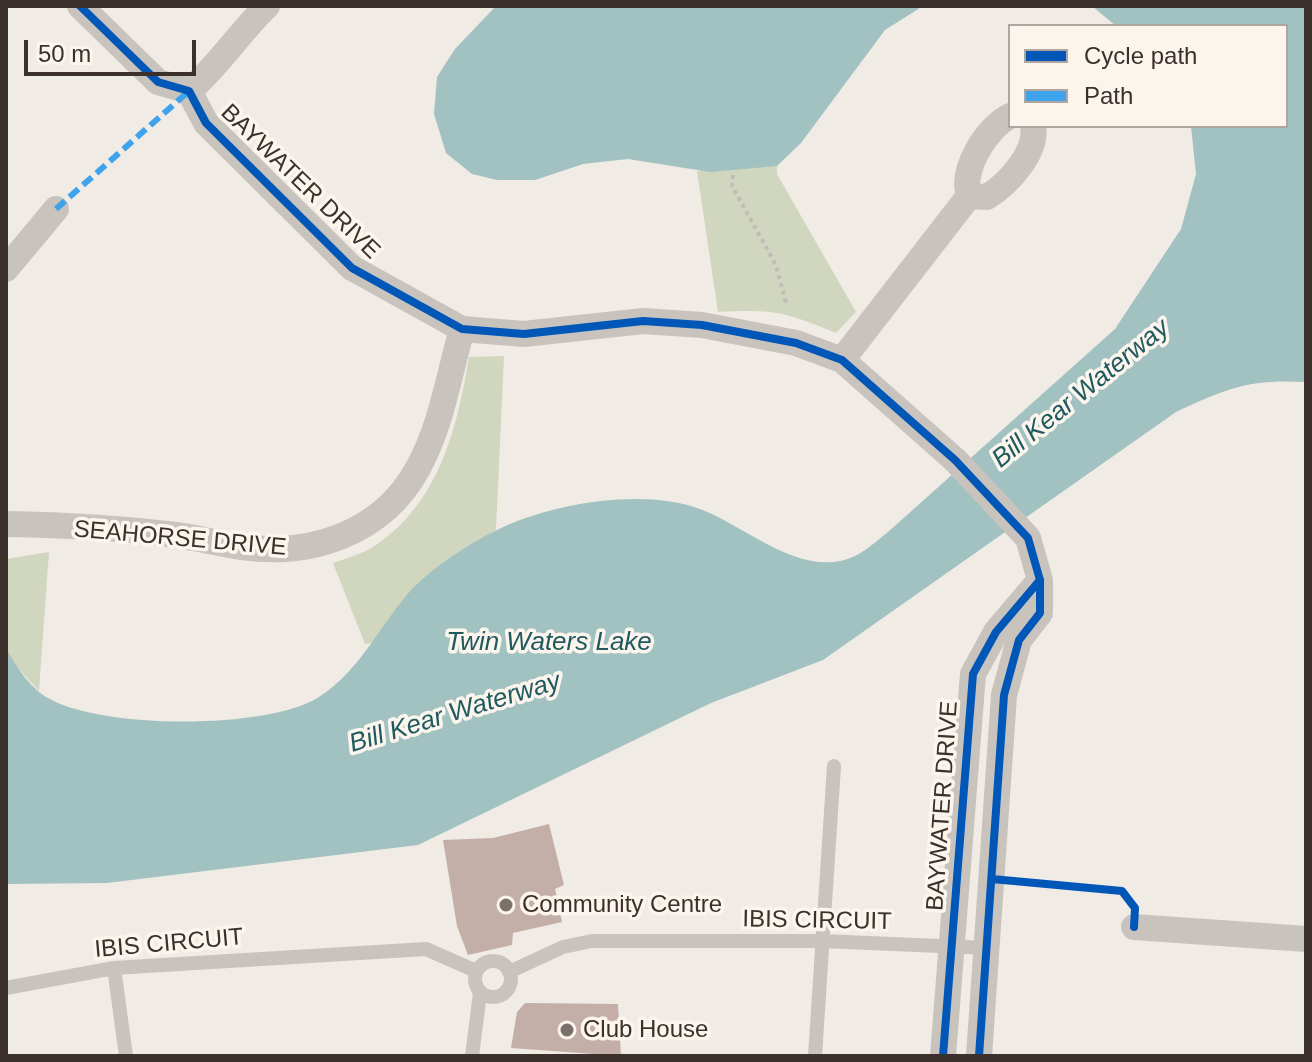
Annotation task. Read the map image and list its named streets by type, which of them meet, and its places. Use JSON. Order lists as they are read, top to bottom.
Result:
{
  "streets": {
    "street": ["BAYWATER DRIVE", "SEAHORSE DRIVE"],
    "lane": ["IBIS CIRCUIT"]
  },
  "crossings": [
    ["BAYWATER DRIVE", "SEAHORSE DRIVE"],
    ["BAYWATER DRIVE", "IBIS CIRCUIT"]
  ],
  "water": ["Bill Kear Waterway", "Twin Waters Lake"],
  "places": ["Community Centre", "Club House"],
  "legend": ["Cycle path", "Path"],
  "scale_bar": "50 m"
}
